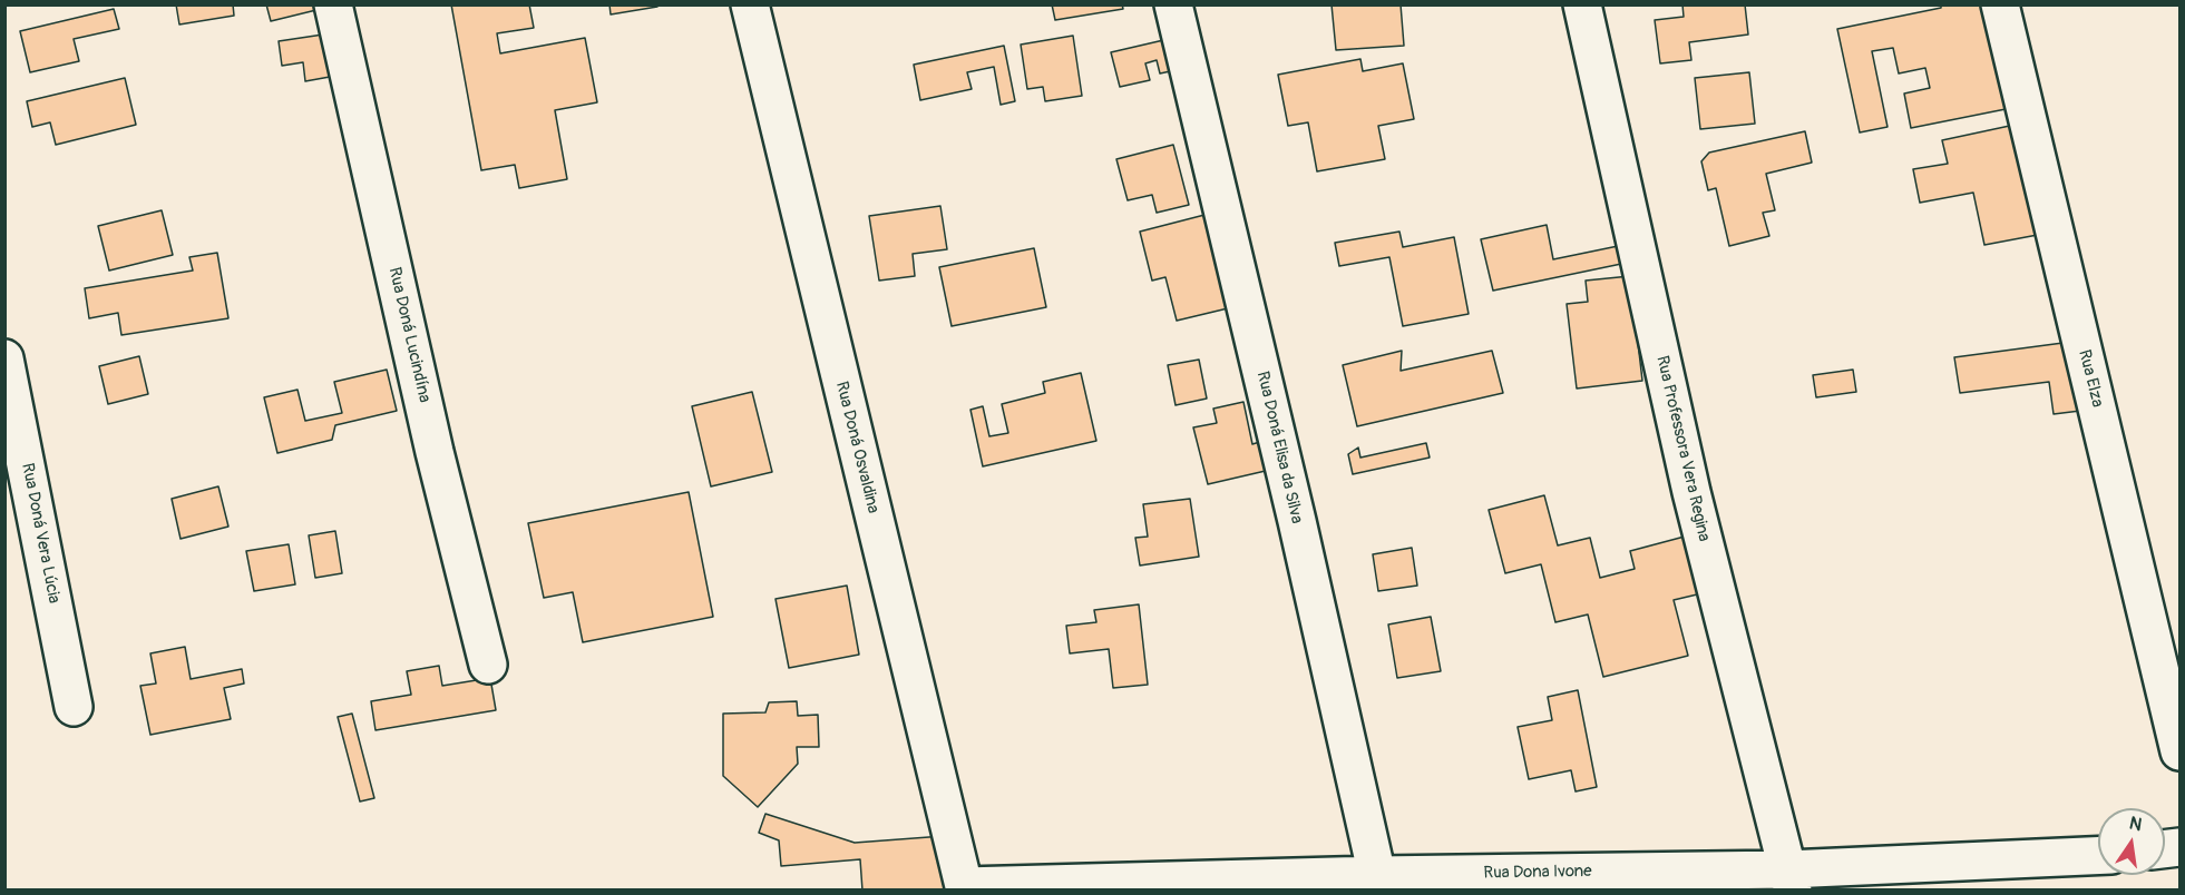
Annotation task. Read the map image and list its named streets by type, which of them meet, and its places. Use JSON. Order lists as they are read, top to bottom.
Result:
{
  "streets": {
    "street": [
      "Rua Doná Lucindína",
      "Rua Elza",
      "Rua Doná Osvaldina",
      "Rua Doná Elisa da Silva",
      "Rua Professora Vera Regina",
      "Rua Doná Vera Lúcia",
      "Rua Dona Ivone"
    ]
  },
  "crossings": [
    ["Rua Doná Osvaldina", "Rua Dona Ivone"],
    ["Rua Doná Elisa da Silva", "Rua Dona Ivone"],
    ["Rua Professora Vera Regina", "Rua Dona Ivone"]
  ],
  "north": "top"
}
